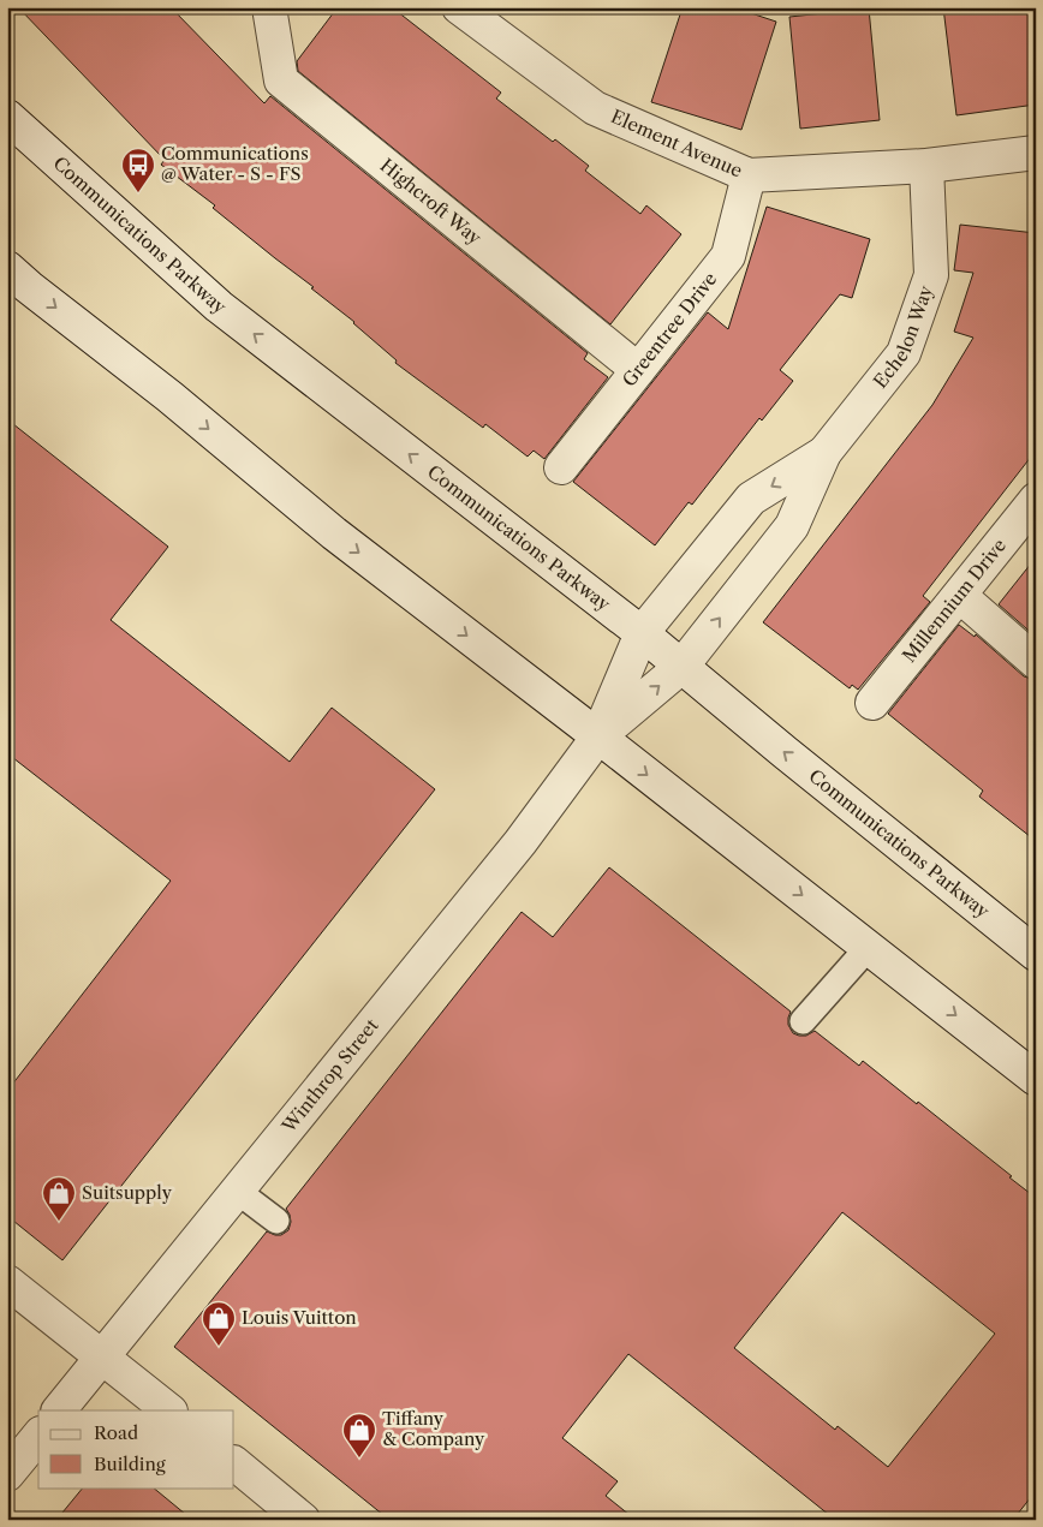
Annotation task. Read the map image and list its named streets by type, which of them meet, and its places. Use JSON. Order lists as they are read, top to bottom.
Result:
{
  "streets": {
    "street": [
      "Element Avenue",
      "Highcroft Way",
      "Communications Parkway",
      "Greentree Drive",
      "Echelon Way",
      "Millennium Drive",
      "Winthrop Street"
    ]
  },
  "crossings": [
    ["Element Avenue", "Greentree Drive"],
    ["Element Avenue", "Echelon Way"],
    ["Highcroft Way", "Greentree Drive"],
    ["Communications Parkway", "Echelon Way"],
    ["Communications Parkway", "Winthrop Street"],
    ["Echelon Way", "Winthrop Street"]
  ],
  "places": {
    "bus stop": ["Communications @ Water - S - FS"],
    "shop": ["Suitsupply", "Louis Vuitton", "Tiffany & Company"]
  },
  "legend": ["Road", "Building"]
}
